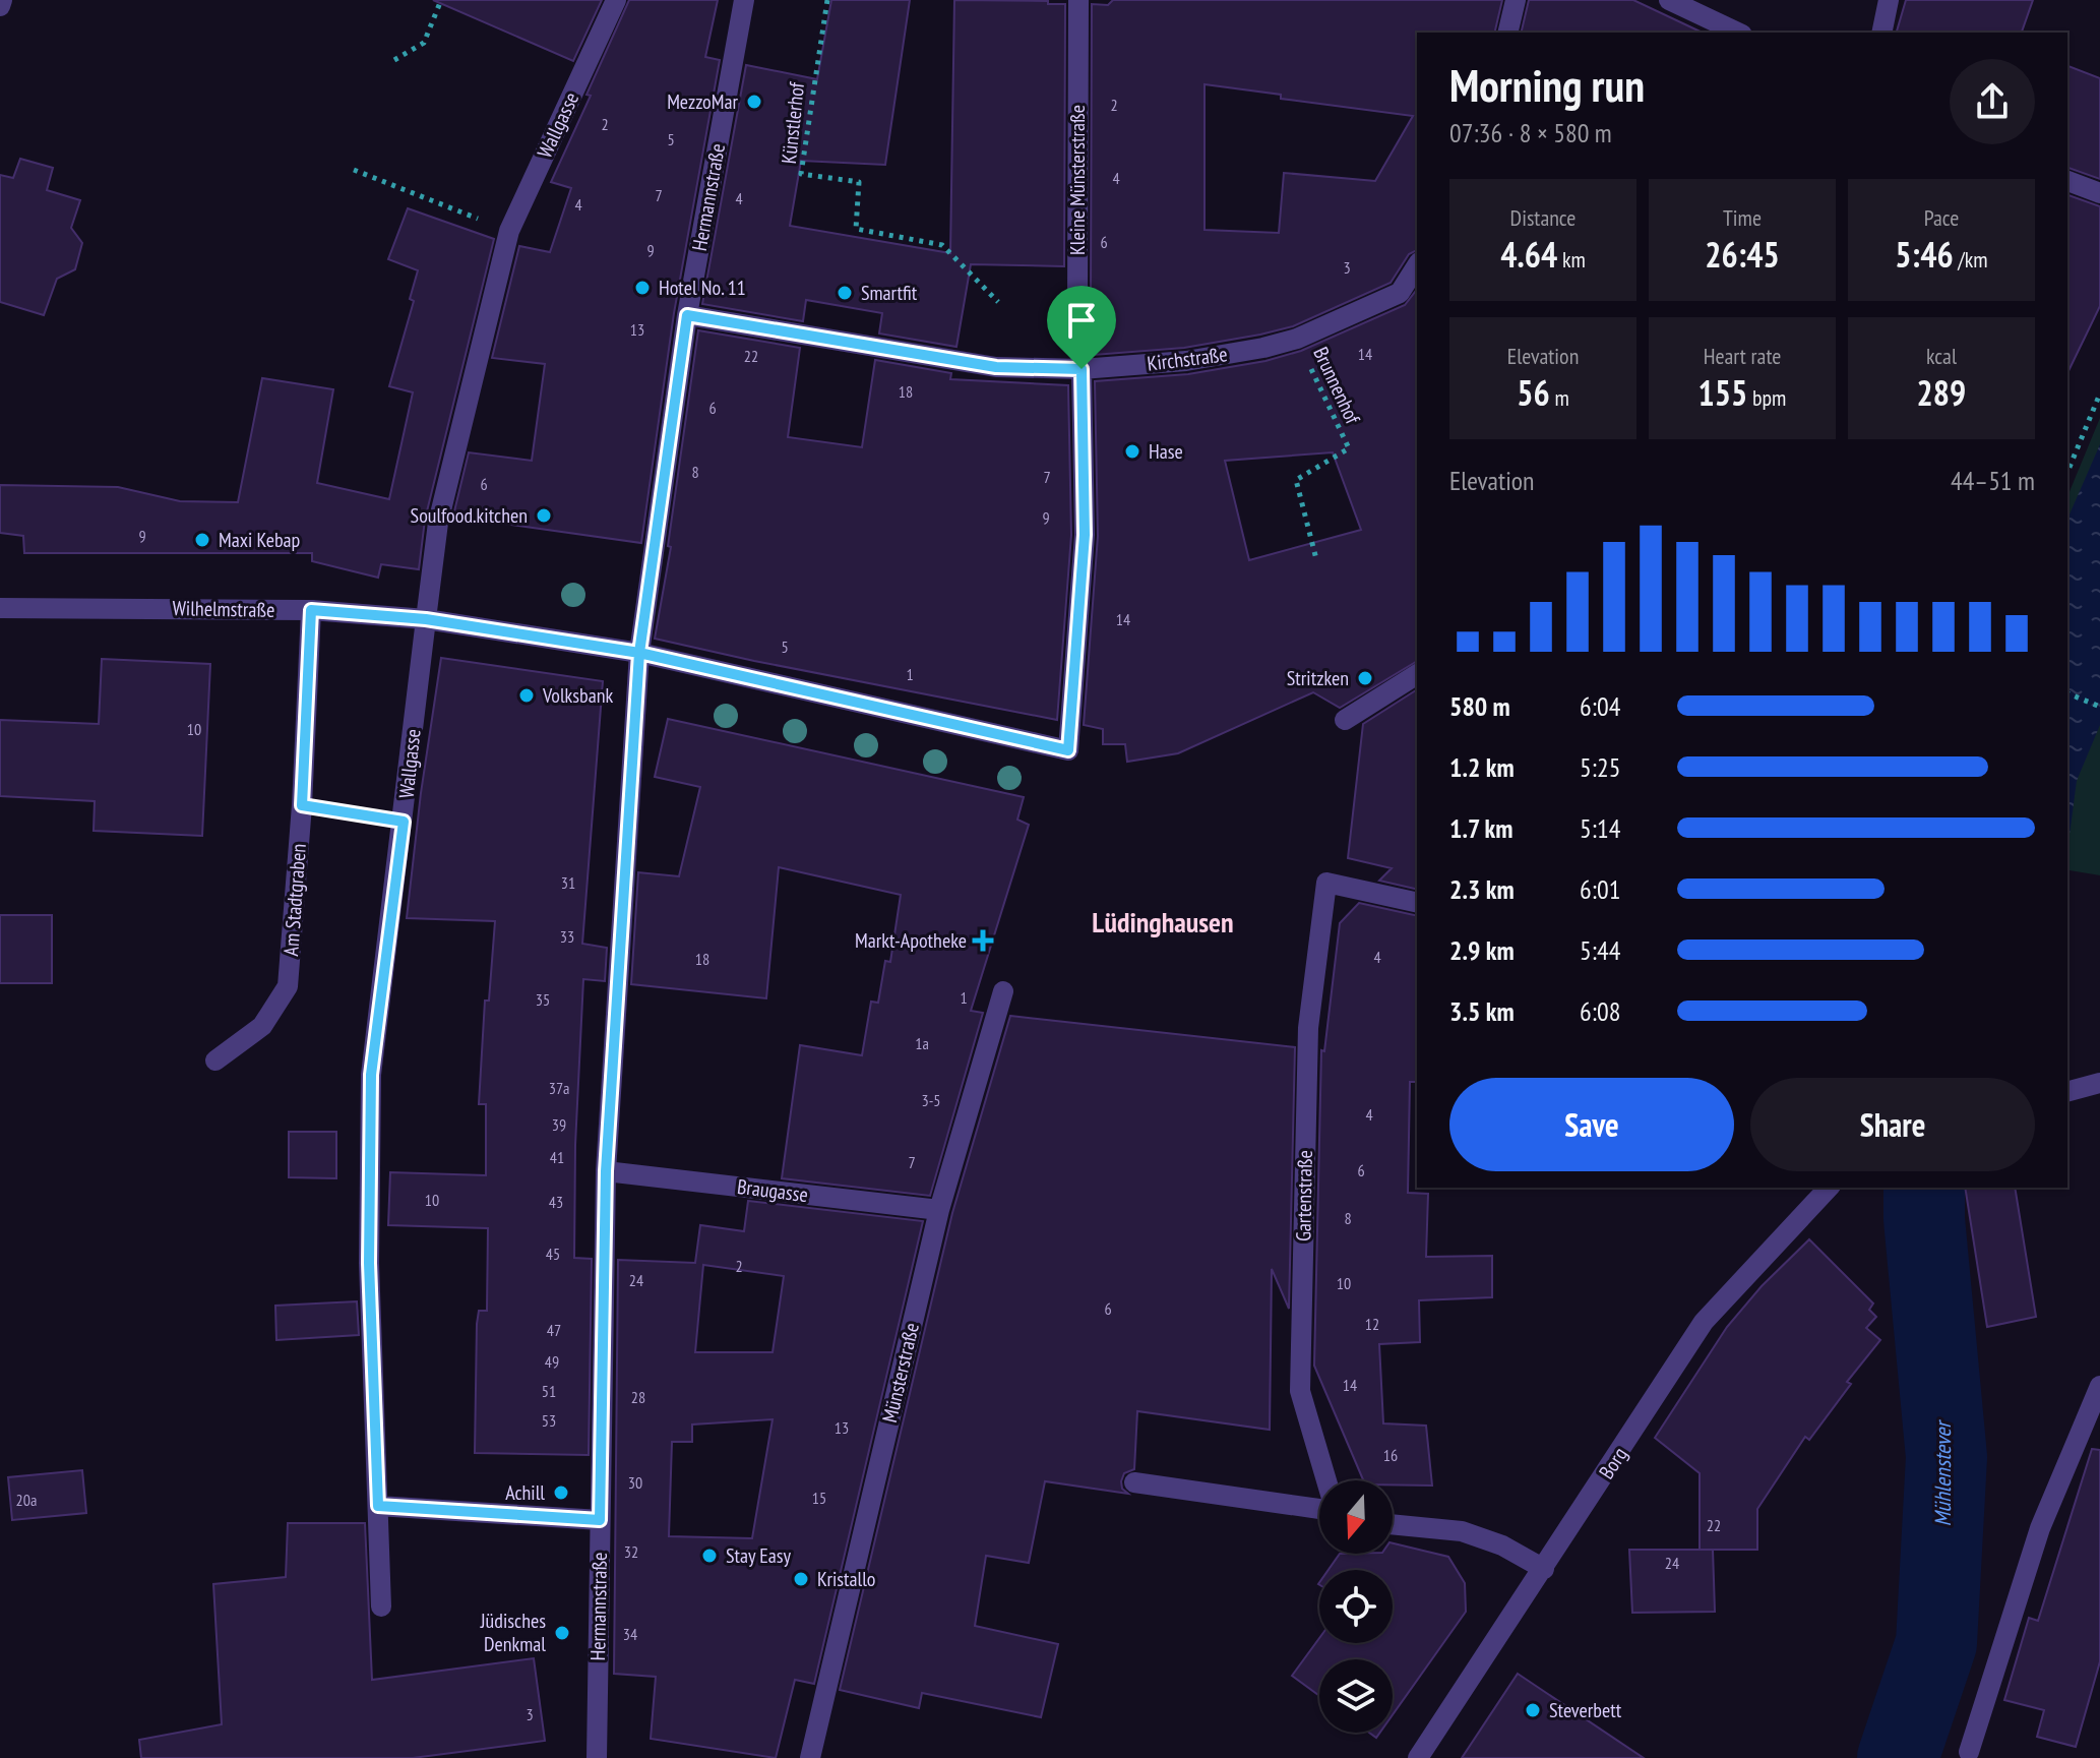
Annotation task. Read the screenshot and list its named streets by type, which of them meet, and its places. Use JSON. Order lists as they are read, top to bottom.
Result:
{
  "streets": {
    "street": [
      "Wallgasse",
      "Kleine Münsterstraße",
      "Hermannstraße",
      "Kirchstraße",
      "Wilhelmstraße",
      "Am Stadtgraben",
      "Braugasse",
      "Gartenstraße",
      "Münsterstraße",
      "Borg"
    ],
    "path": ["Künstlerhof", "Brunnenhof"]
  },
  "crossings": [
    ["Wallgasse", "Wilhelmstraße"],
    ["Kleine Münsterstraße", "Kirchstraße"],
    ["Kleine Münsterstraße", "Wilhelmstraße"],
    ["Hermannstraße", "Kirchstraße"],
    ["Hermannstraße", "Wilhelmstraße"],
    ["Hermannstraße", "Braugasse"],
    ["Kirchstraße", "Brunnenhof"],
    ["Wilhelmstraße", "Am Stadtgraben"],
    ["Braugasse", "Münsterstraße"]
  ],
  "districts": ["Lüdinghausen"],
  "water": ["Mühlenstever"],
  "places": {
    "other": [
      "MezzoMar",
      "Hotel No. 11",
      "Smartfit",
      "Hase",
      "Soulfood.kitchen",
      "Maxi Kebap",
      "Stritzken",
      "Volksbank",
      "Achill",
      "Stay Easy",
      "Kristallo",
      "Jüdisches Denkmal",
      "Steverbett"
    ],
    "health": ["Markt-Apotheke"]
  },
  "house_numbers": [
    "2",
    "2",
    "5",
    "4",
    "7",
    "4",
    "4",
    "6",
    "9",
    "3",
    "13",
    "14",
    "22",
    "18",
    "6",
    "8",
    "7",
    "6",
    "9",
    "9",
    "14",
    "5",
    "1",
    "10",
    "31",
    "33",
    "4",
    "18",
    "1",
    "35",
    "1a",
    "37a",
    "3-5",
    "4",
    "39",
    "41",
    "7",
    "6",
    "10",
    "43",
    "8",
    "45",
    "2",
    "24",
    "10",
    "6",
    "12",
    "47",
    "49",
    "14",
    "51",
    "28",
    "53",
    "13",
    "16",
    "30",
    "15",
    "20a",
    "22",
    "32",
    "24",
    "34",
    "3"
  ],
  "north": "bottom",
  "page": {
    "heading": ["Morning run", "07:36 · 8 × 580 m"],
    "stats": [
      ["Distance", "4.64 km"],
      ["Time", "26:45"],
      ["Pace", "5:46 /km"],
      ["Elevation", "56 m"],
      ["Heart rate", "155 bpm"],
      ["kcal", "289"]
    ],
    "chart": ["Elevation", "44–51 m"],
    "list": [
      {
        "name": "580 m",
        "note": "6:04"
      },
      {
        "name": "1.2 km",
        "note": "5:25"
      },
      {
        "name": "1.7 km",
        "note": "5:14"
      },
      {
        "name": "2.3 km",
        "note": "6:01"
      },
      {
        "name": "2.9 km",
        "note": "5:44"
      },
      {
        "name": "3.5 km",
        "note": "6:08"
      }
    ],
    "buttons": ["Save", "Share"]
  }
}
